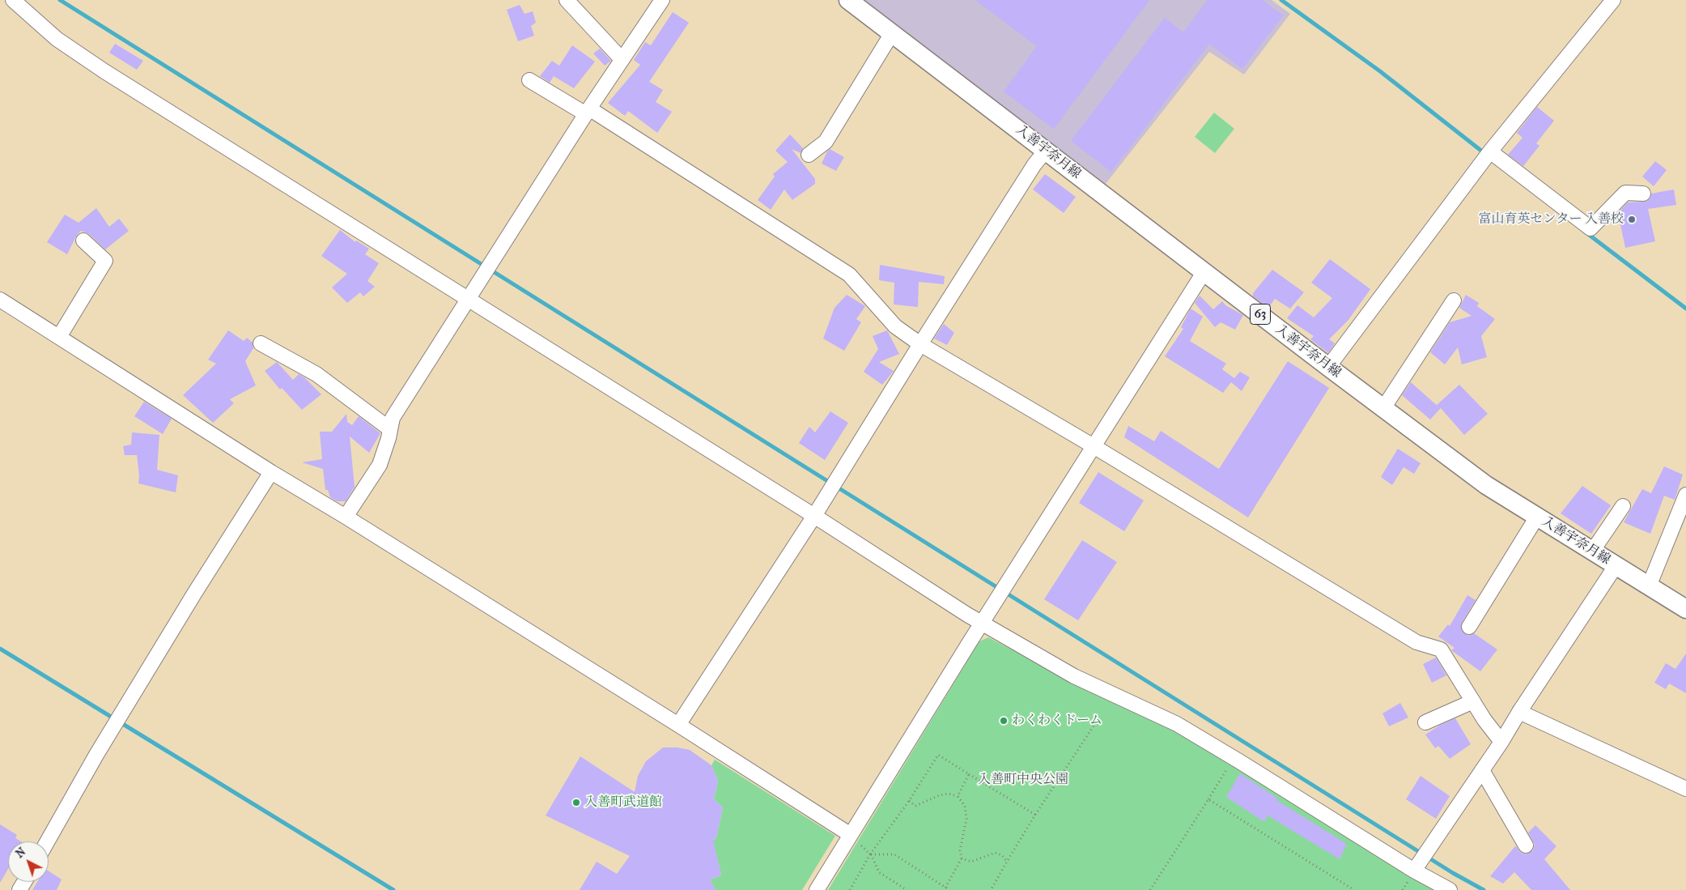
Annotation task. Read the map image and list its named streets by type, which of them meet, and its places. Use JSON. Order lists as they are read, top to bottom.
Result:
{
  "streets": {
    "main road": ["入善宇奈月線", "63"]
  },
  "parks": ["入善町中央公園"],
  "places": ["富山育英センター 入善校", "わくわくドーム", "入善町武道館"],
  "north": "top left"
}
